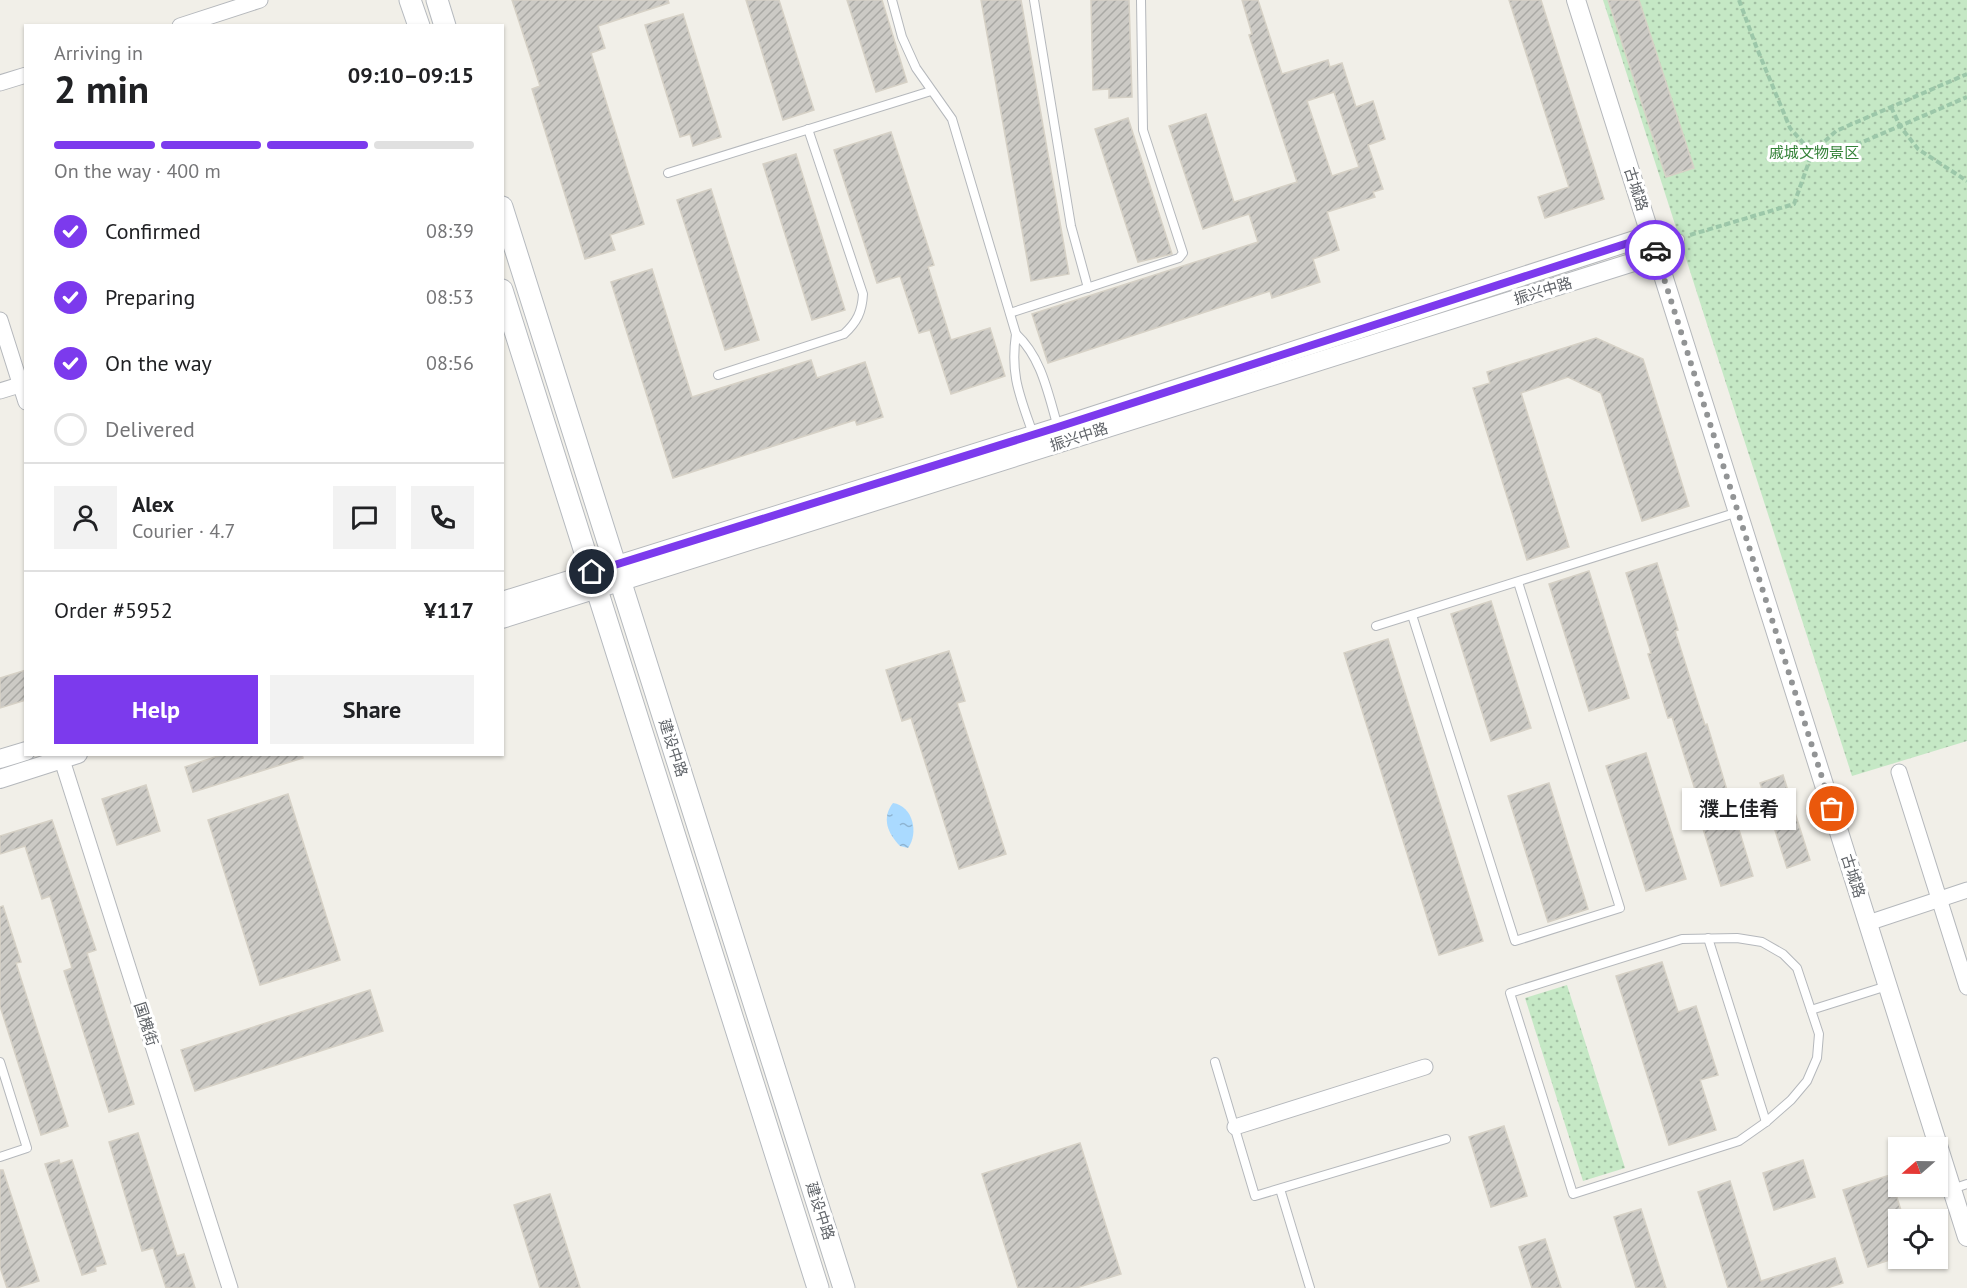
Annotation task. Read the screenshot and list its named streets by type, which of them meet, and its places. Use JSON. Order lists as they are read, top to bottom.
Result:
{
  "streets": {
    "main road": ["建设中路"],
    "street": ["古城路", "振兴中路", "国槐街"]
  },
  "crossings": [
    ["古城路", "振兴中路"],
    ["振兴中路", "建设中路"]
  ],
  "parks": ["戚城文物景区"],
  "places": ["濮上佳肴"],
  "north": "left",
  "page": {
    "heading": ["2 min", "Arriving in", "09:10–09:15"],
    "panel": [
      "Alex",
      "Courier · 4.7",
      "Order #5952",
      "¥117"
    ],
    "bar": "On the way · 400 m",
    "list": [
      ["Confirmed", "08:39"],
      ["Preparing", "08:53"],
      ["On the way", "08:56"],
      "Delivered"
    ],
    "buttons": ["Help", "Share"],
    "bubble": "濮上佳肴"
  }
}
